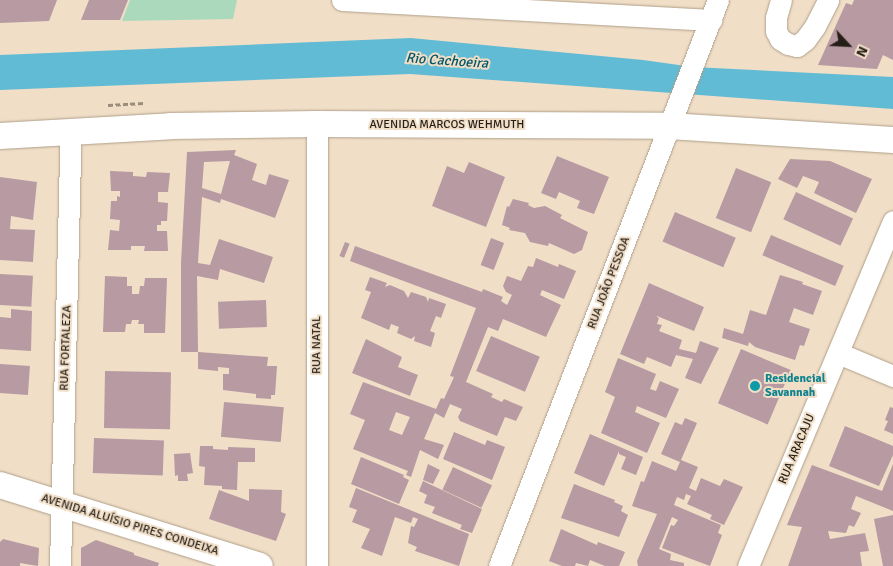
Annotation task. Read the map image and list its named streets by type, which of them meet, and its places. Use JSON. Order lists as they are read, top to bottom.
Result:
{
  "streets": {
    "main road": ["AVENIDA MARCOS WEHMUTH", "AVENIDA ALUÍSIO PIRES CONDEIXA"],
    "street": [
      "RUA JOÃO PESSOA",
      "RUA NATAL",
      "RUA FORTALEZA",
      "RUA ARACAJU"
    ]
  },
  "crossings": [
    ["AVENIDA MARCOS WEHMUTH", "RUA JOÃO PESSOA"],
    ["AVENIDA MARCOS WEHMUTH", "RUA NATAL"],
    ["AVENIDA MARCOS WEHMUTH", "RUA FORTALEZA"],
    ["RUA FORTALEZA", "AVENIDA ALUÍSIO PIRES CONDEIXA"]
  ],
  "water": ["Rio Cachoeira"],
  "places": ["Residencial Savannah"],
  "north": "bottom right"
}
